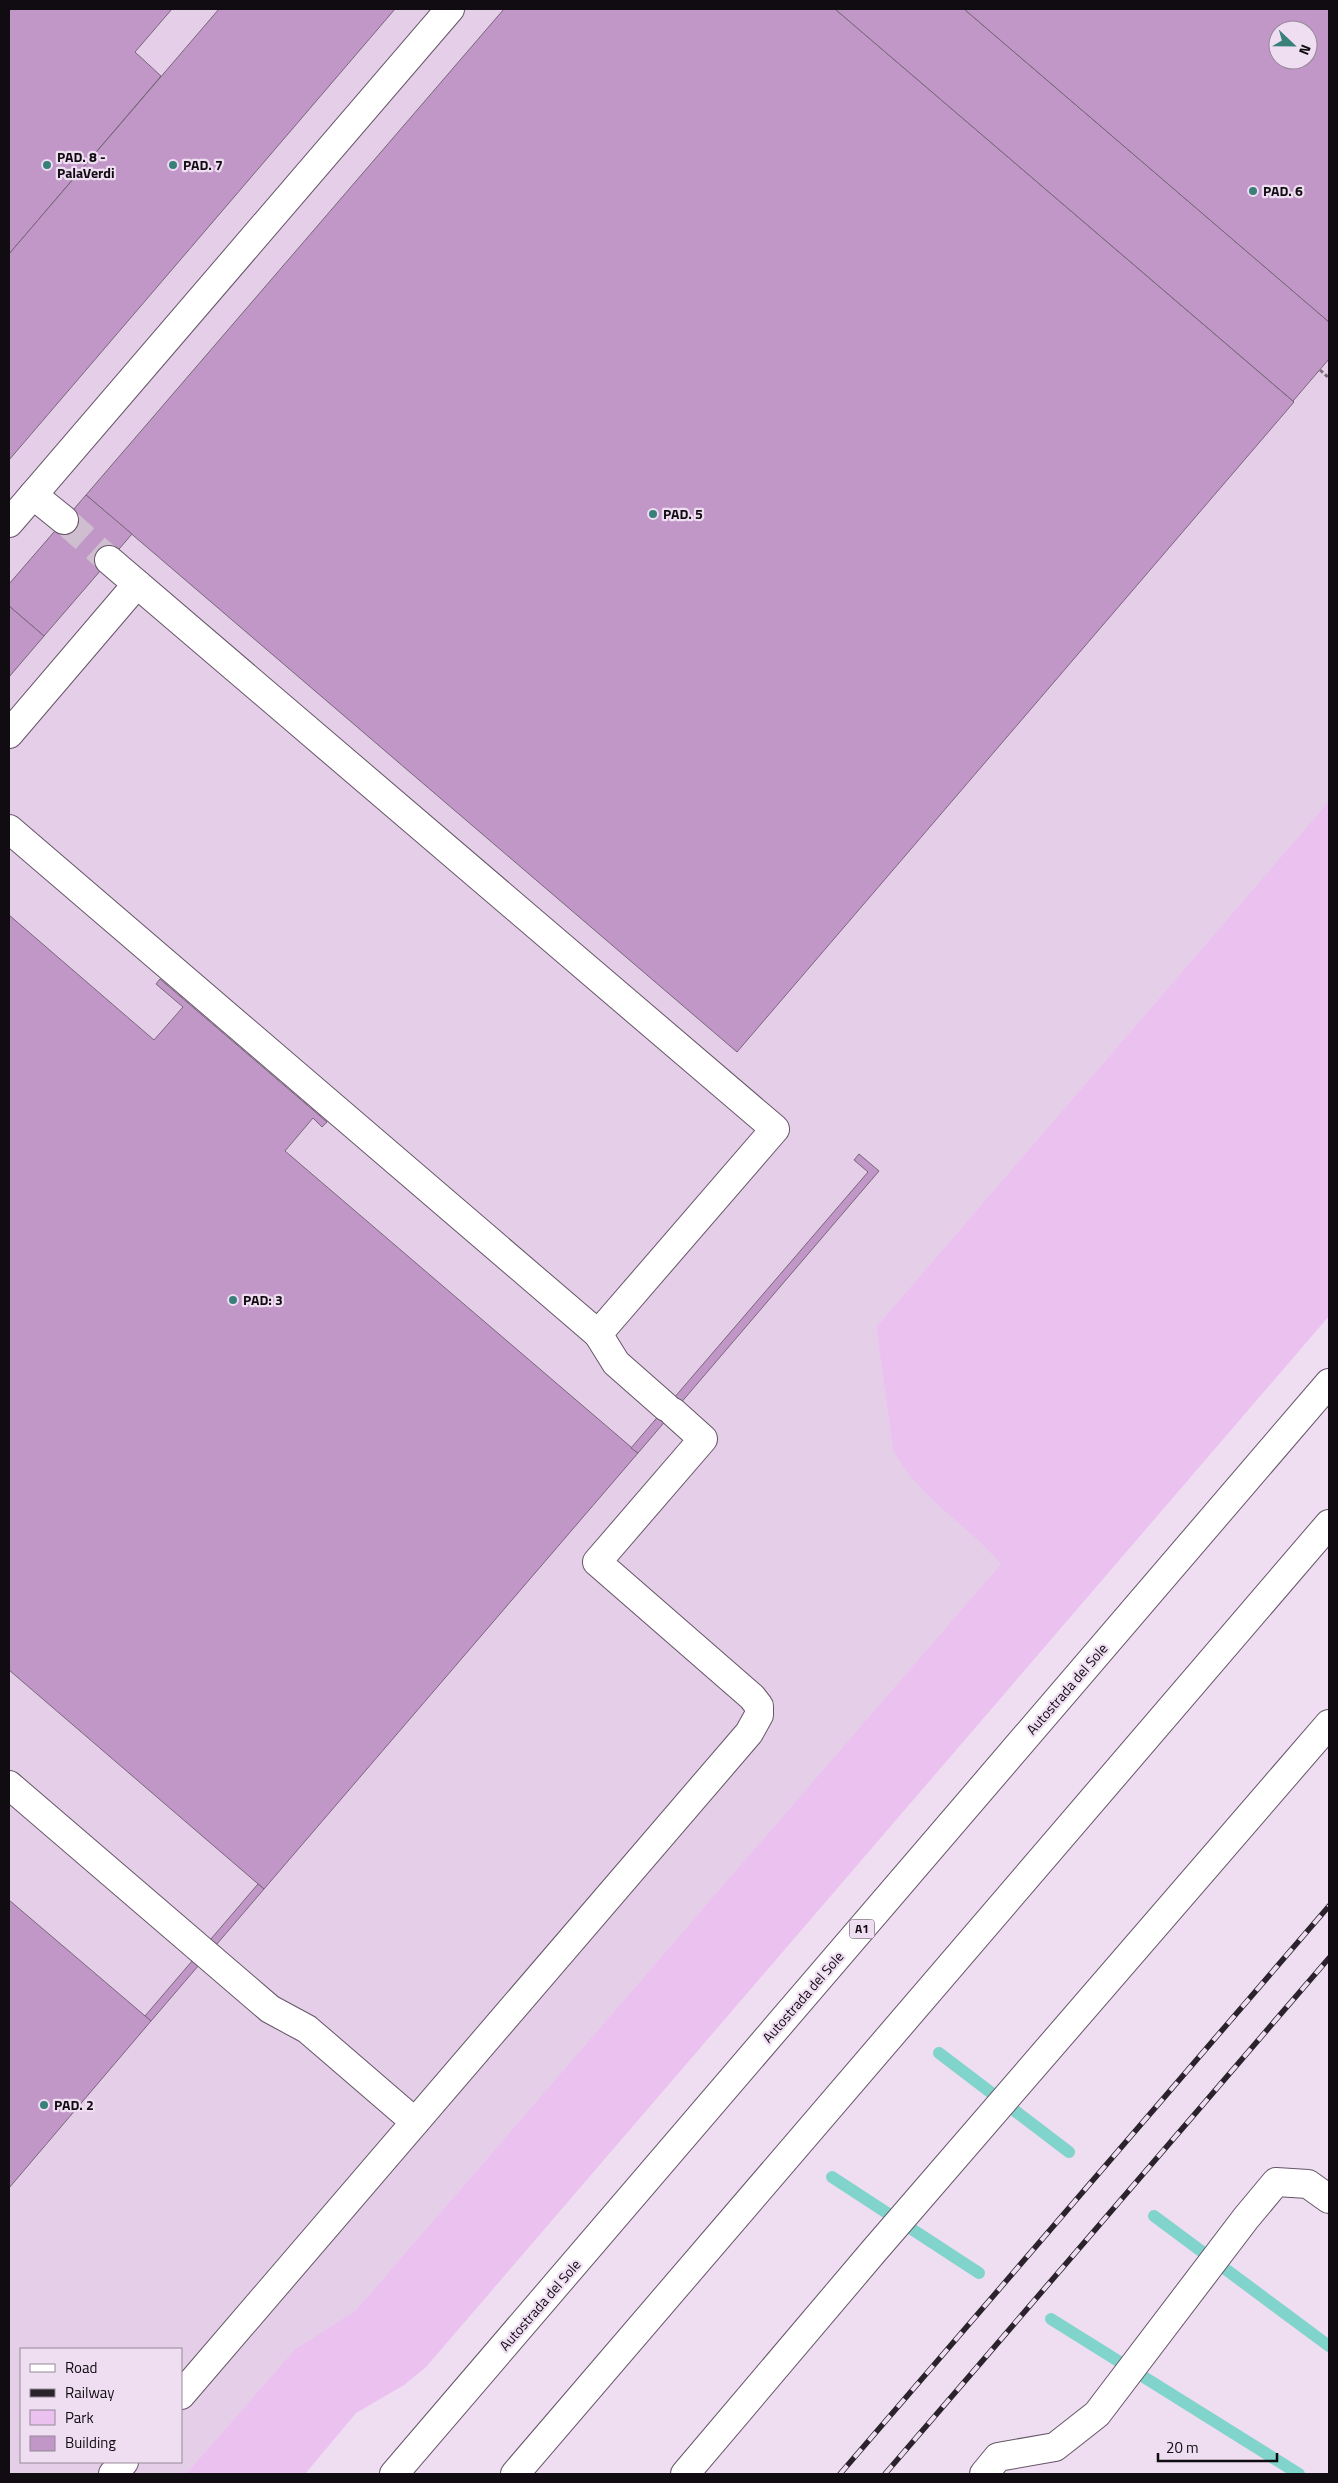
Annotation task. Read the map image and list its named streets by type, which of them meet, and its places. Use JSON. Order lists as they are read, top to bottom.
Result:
{
  "streets": {
    "main road": ["Autostrada del Sole", "A1"]
  },
  "places": [
    "PAD. 8 - PalaVerdi",
    "PAD. 7",
    "PAD. 6",
    "PAD. 5",
    "PAD: 3",
    "PAD. 2"
  ],
  "legend": [
    "Road",
    "Railway",
    "Park",
    "Building"
  ],
  "scale_bar": "20 m",
  "north": "right"
}
